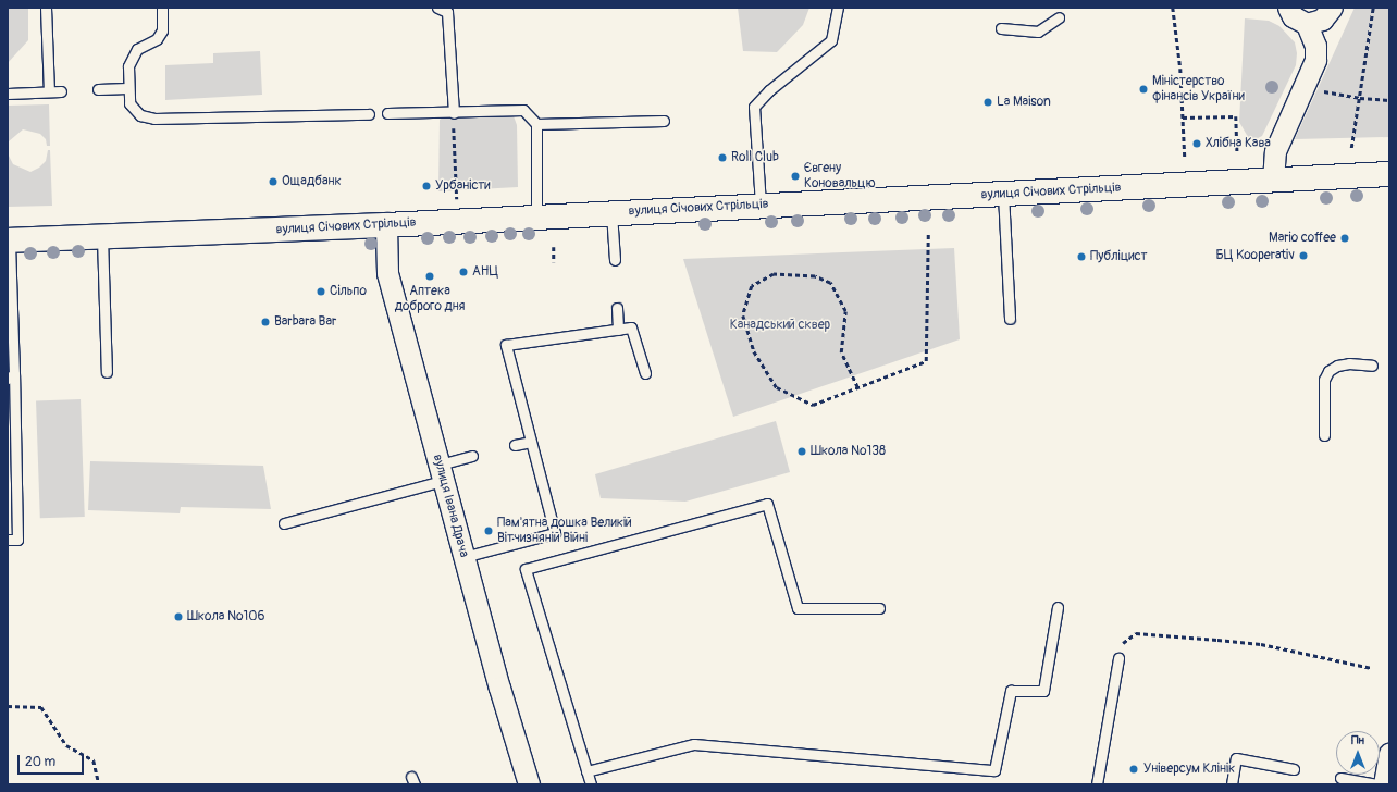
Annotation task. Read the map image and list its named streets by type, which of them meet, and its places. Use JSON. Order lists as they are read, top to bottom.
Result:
{
  "streets": {
    "main road": ["вулиця Січових Стрільців"],
    "street": ["вулиця Івана Драча"]
  },
  "crossings": [
    ["вулиця Січових Стрільців", "вулиця Івана Драча"]
  ],
  "parks": ["Канадський сквер"],
  "places": [
    "Міністерство фінансів України",
    "La Maison",
    "Хлібна Кава",
    "Roll Club",
    "Євгену Коновальцю",
    "Ощадбанк",
    "Урбаністи",
    "Mario coffee",
    "БЦ Kooperativ",
    "Публіцист",
    "АНЦ",
    "Аптека доброго дня",
    "Сільпо",
    "Barbara Bar",
    "Школа №138",
    "Пам'ятна дошка Великій Вітчизняній Війні",
    "Школа №106",
    "Універсум Клінік"
  ],
  "scale_bar": "20 m",
  "north": "top"
}
